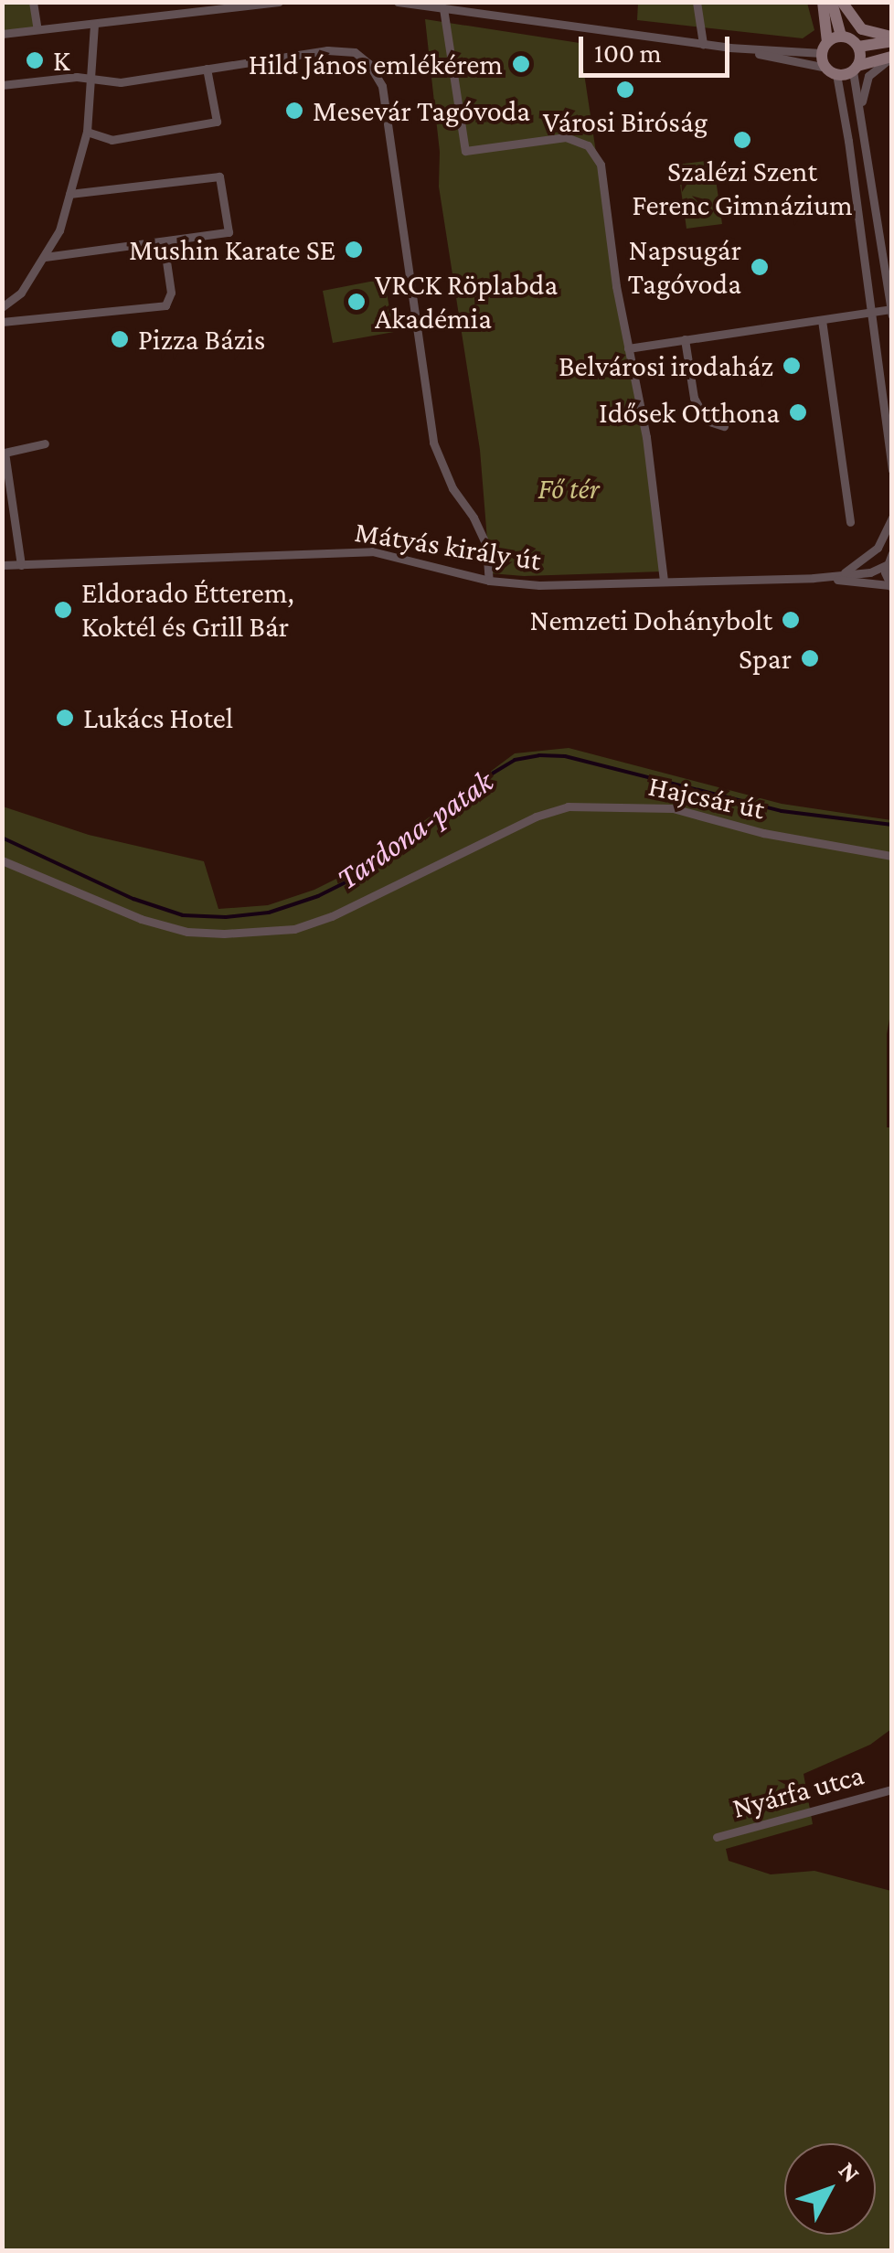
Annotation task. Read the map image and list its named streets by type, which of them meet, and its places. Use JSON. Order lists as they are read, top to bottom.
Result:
{
  "streets": {
    "street": ["Mátyás király út", "Hajcsár út", "Nyárfa utca"]
  },
  "water": ["Tardona-patak"],
  "parks": ["Fő tér"],
  "places": [
    "K",
    "Hild János emlékérem",
    "Városi Biróság",
    "Mesevár Tagóvoda",
    "Szalézi Szent Ferenc Gimnázium",
    "Mushin Karate SE",
    "Napsugár Tagóvoda",
    "VRCK Röplabda Akadémia",
    "Pizza Bázis",
    "Belvárosi irodaház",
    "Idősek Otthona",
    "Eldorado Étterem, Koktél és Grill Bár",
    "Nemzeti Dohánybolt",
    "Spar",
    "Lukács Hotel"
  ],
  "scale_bar": "100 m",
  "north": "top right"
}
